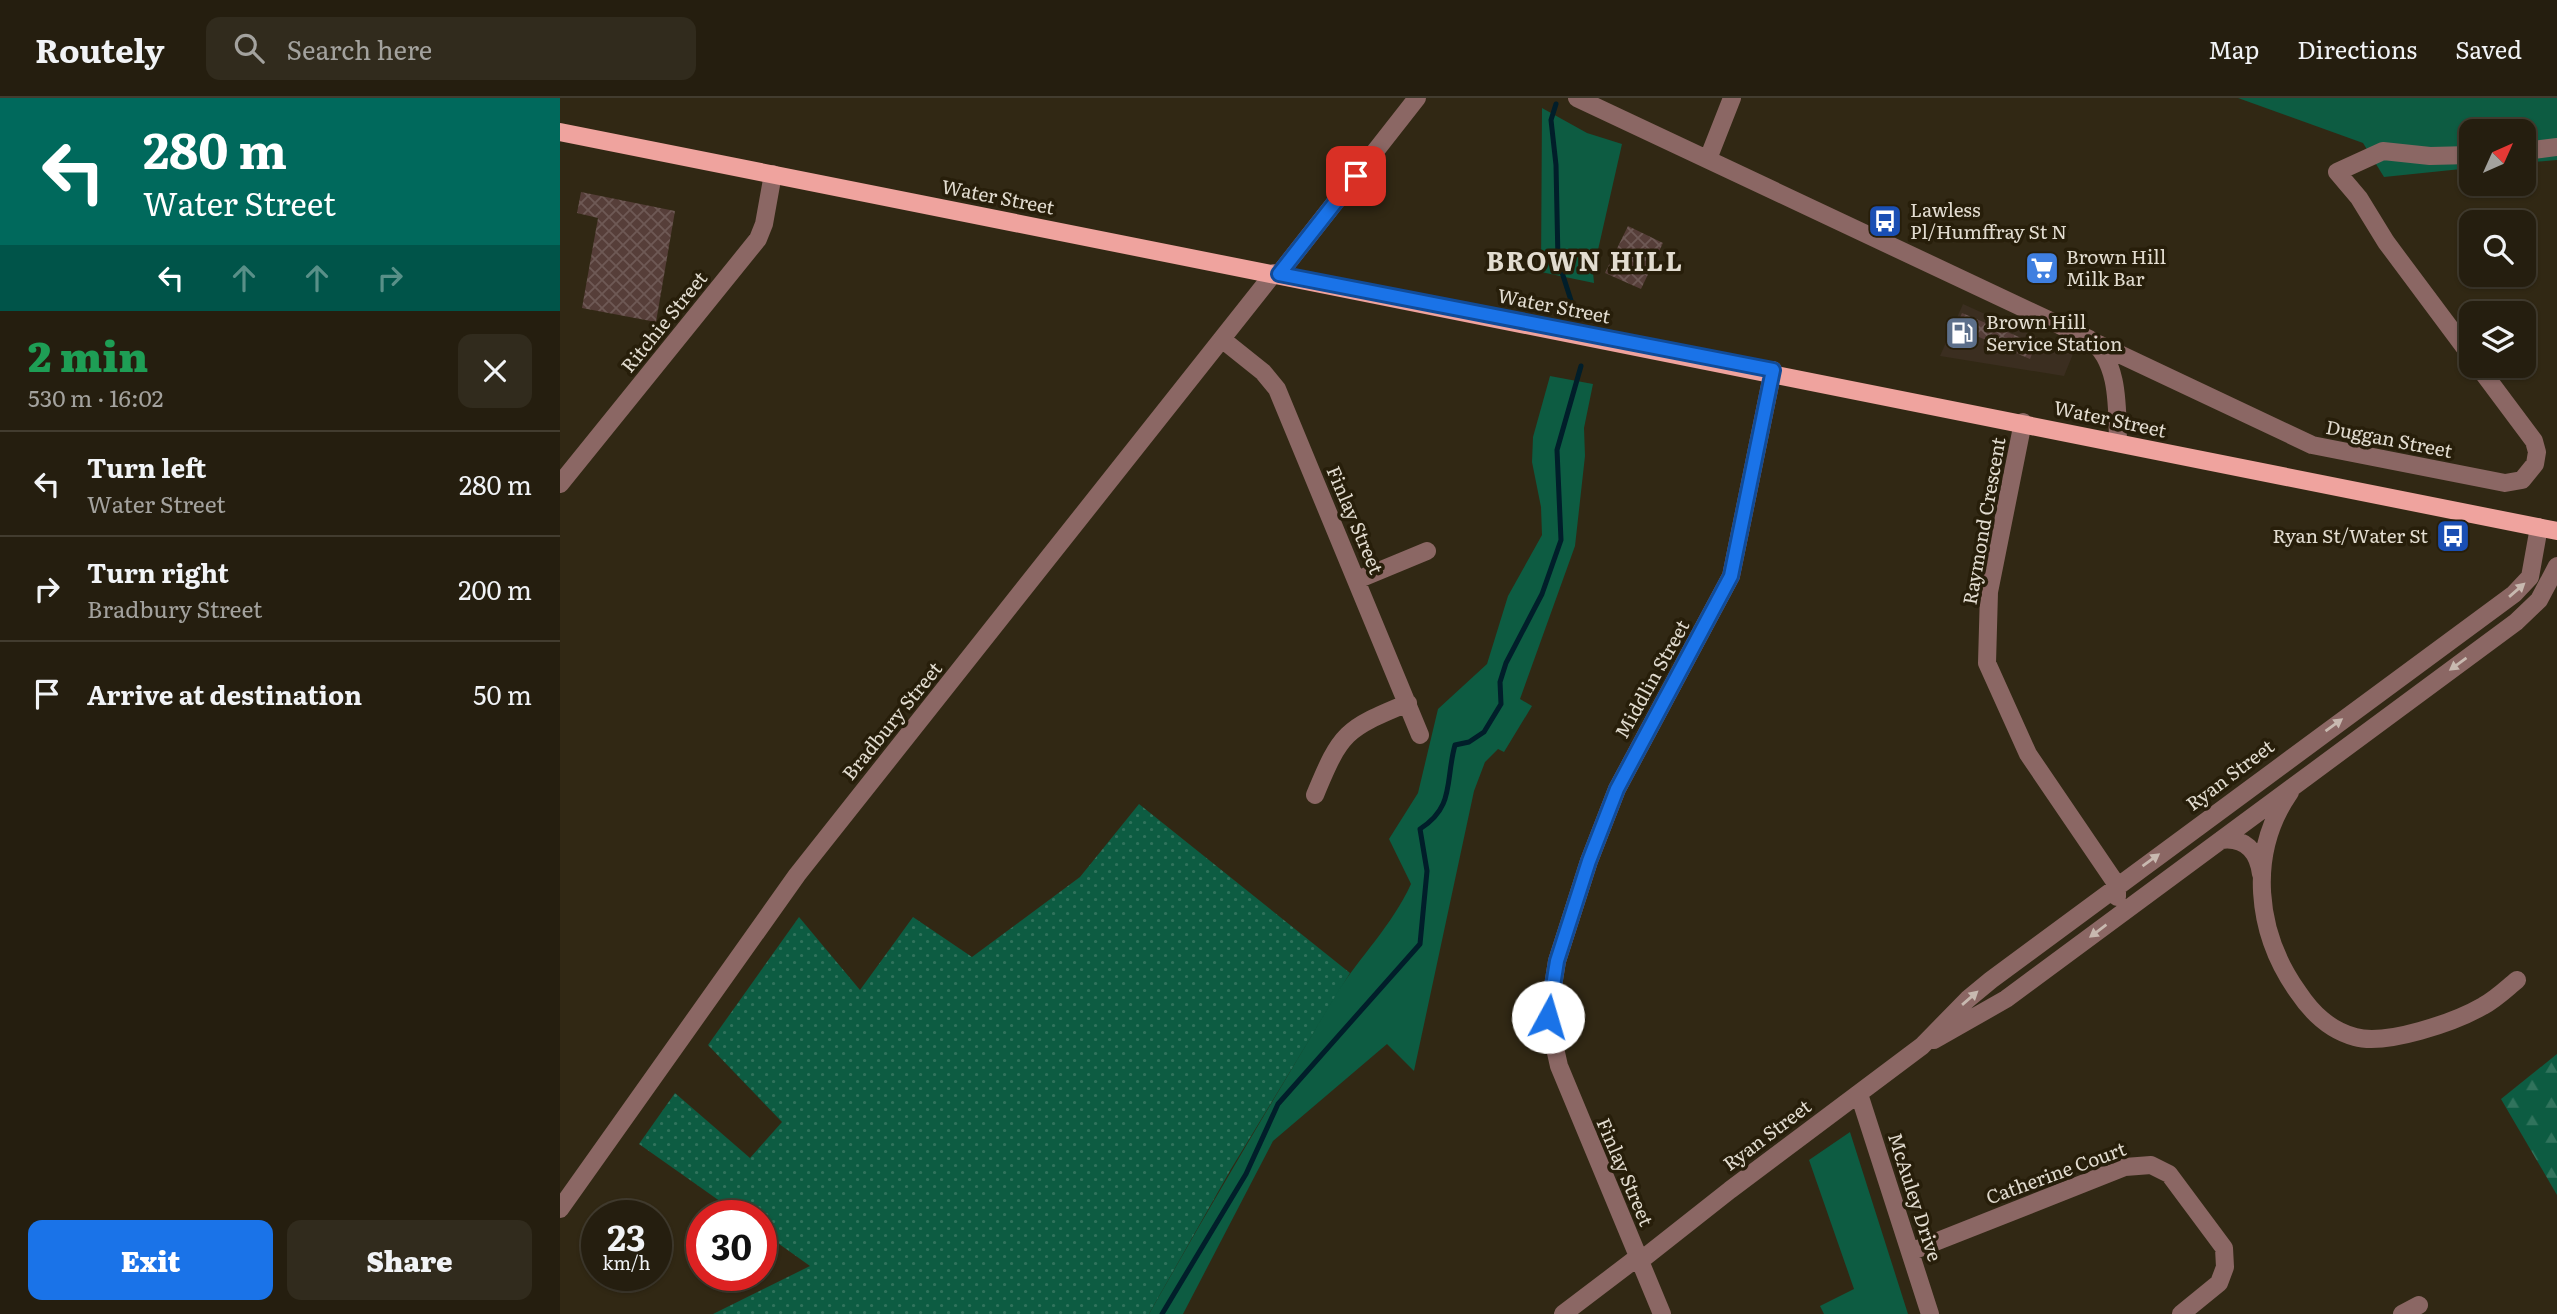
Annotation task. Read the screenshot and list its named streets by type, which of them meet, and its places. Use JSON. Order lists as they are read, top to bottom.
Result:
{
  "streets": {
    "main road": ["Water Street"],
    "street": [
      "Ritchie Street",
      "Duggan Street",
      "Finlay Street",
      "Raymond Crescent",
      "Middlin Street",
      "Bradbury Street",
      "Ryan Street",
      "Catherine Court",
      "McAuley Drive"
    ]
  },
  "crossings": [
    ["Water Street", "Ritchie Street"],
    ["Water Street", "Raymond Crescent"],
    ["Water Street", "Middlin Street"],
    ["Water Street", "Bradbury Street"],
    ["Water Street", "Ryan Street"],
    ["Finlay Street", "Middlin Street"],
    ["Finlay Street", "Bradbury Street"],
    ["Finlay Street", "Ryan Street"],
    ["Raymond Crescent", "Ryan Street"],
    ["Ryan Street", "McAuley Drive"],
    ["Catherine Court", "McAuley Drive"]
  ],
  "districts": ["BROWN HILL"],
  "places": {
    "bus stop": ["Lawless Pl/Humffray St N", "Ryan St/Water St"],
    "supermarket": ["Brown Hill Milk Bar"],
    "fuel station": ["Brown Hill Service Station"]
  },
  "north": "top right",
  "page": {
    "header": "Routely",
    "search": "Search here",
    "nav": ["Map", "Directions", "Saved"],
    "turn": ["280 m", "Water Street"],
    "heading": ["2 min", "530 m · 16:02"],
    "list": [
      {
        "name": "Turn left",
        "note": "Water Street",
        "value": "280 m"
      },
      {
        "name": "Turn right",
        "note": "Bradbury Street",
        "value": "200 m"
      },
      {
        "name": "Arrive at destination",
        "value": "50 m"
      }
    ],
    "speed": "23 km/h",
    "limit": "30",
    "buttons": ["Exit", "Share"]
  }
}
